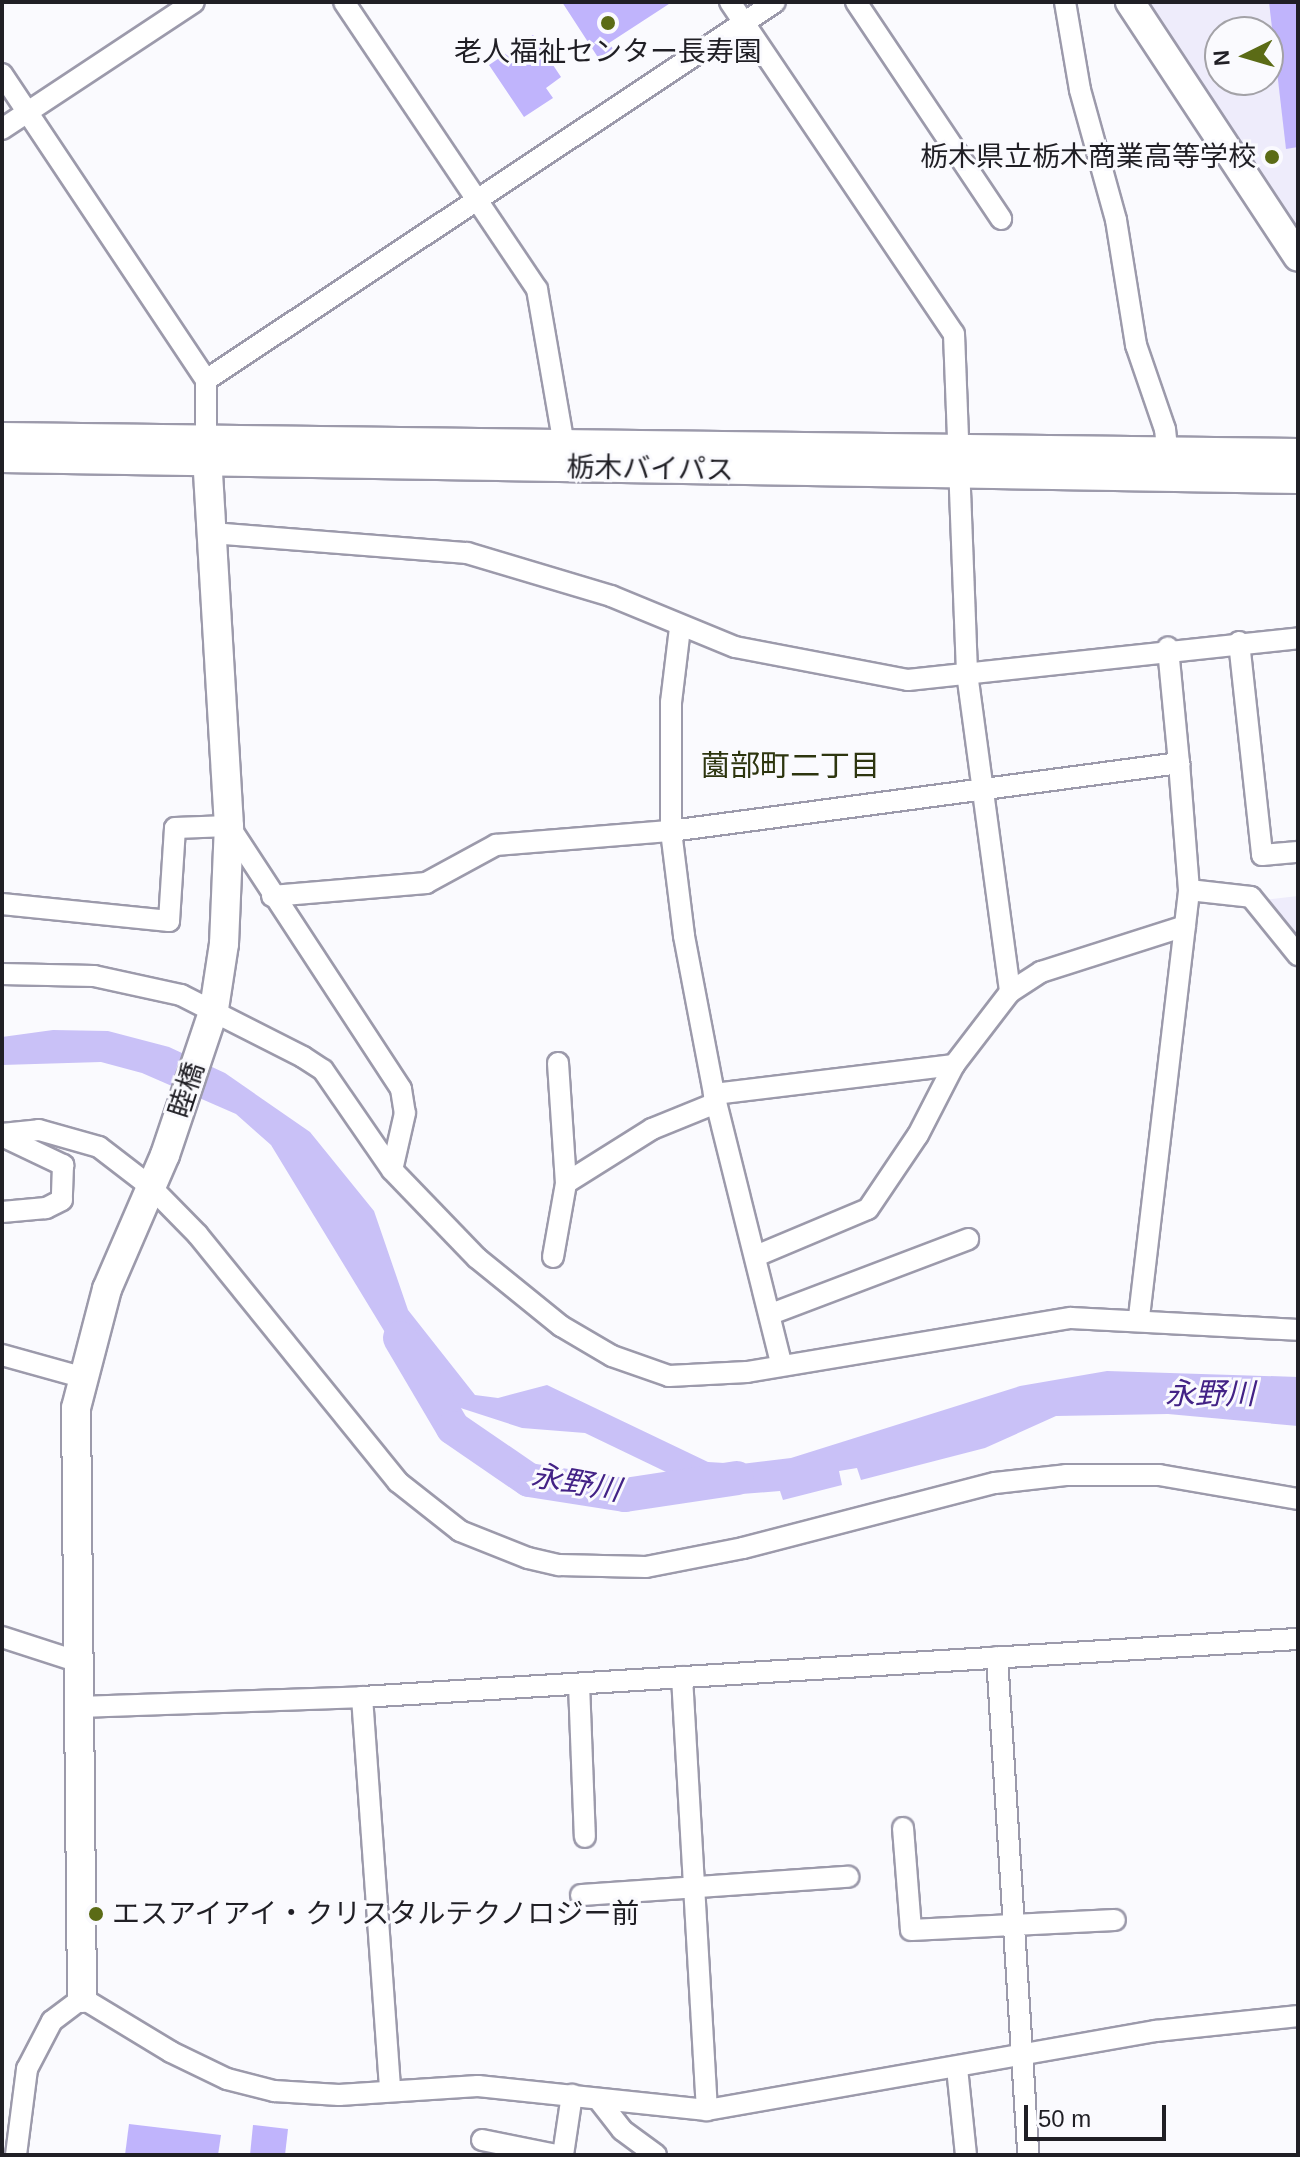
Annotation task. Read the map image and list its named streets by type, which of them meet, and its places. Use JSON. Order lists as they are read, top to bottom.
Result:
{
  "streets": {
    "main road": ["栃木バイパス", "睦橋"]
  },
  "crossings": [
    ["栃木バイパス", "睦橋"]
  ],
  "districts": ["薗部町二丁目"],
  "water": ["永野川"],
  "places": ["老人福祉センター長寿園", "栃木県立栃木商業高等学校", "エスアイアイ・クリスタルテクノロジー前"],
  "scale_bar": "50 m",
  "north": "left"
}
